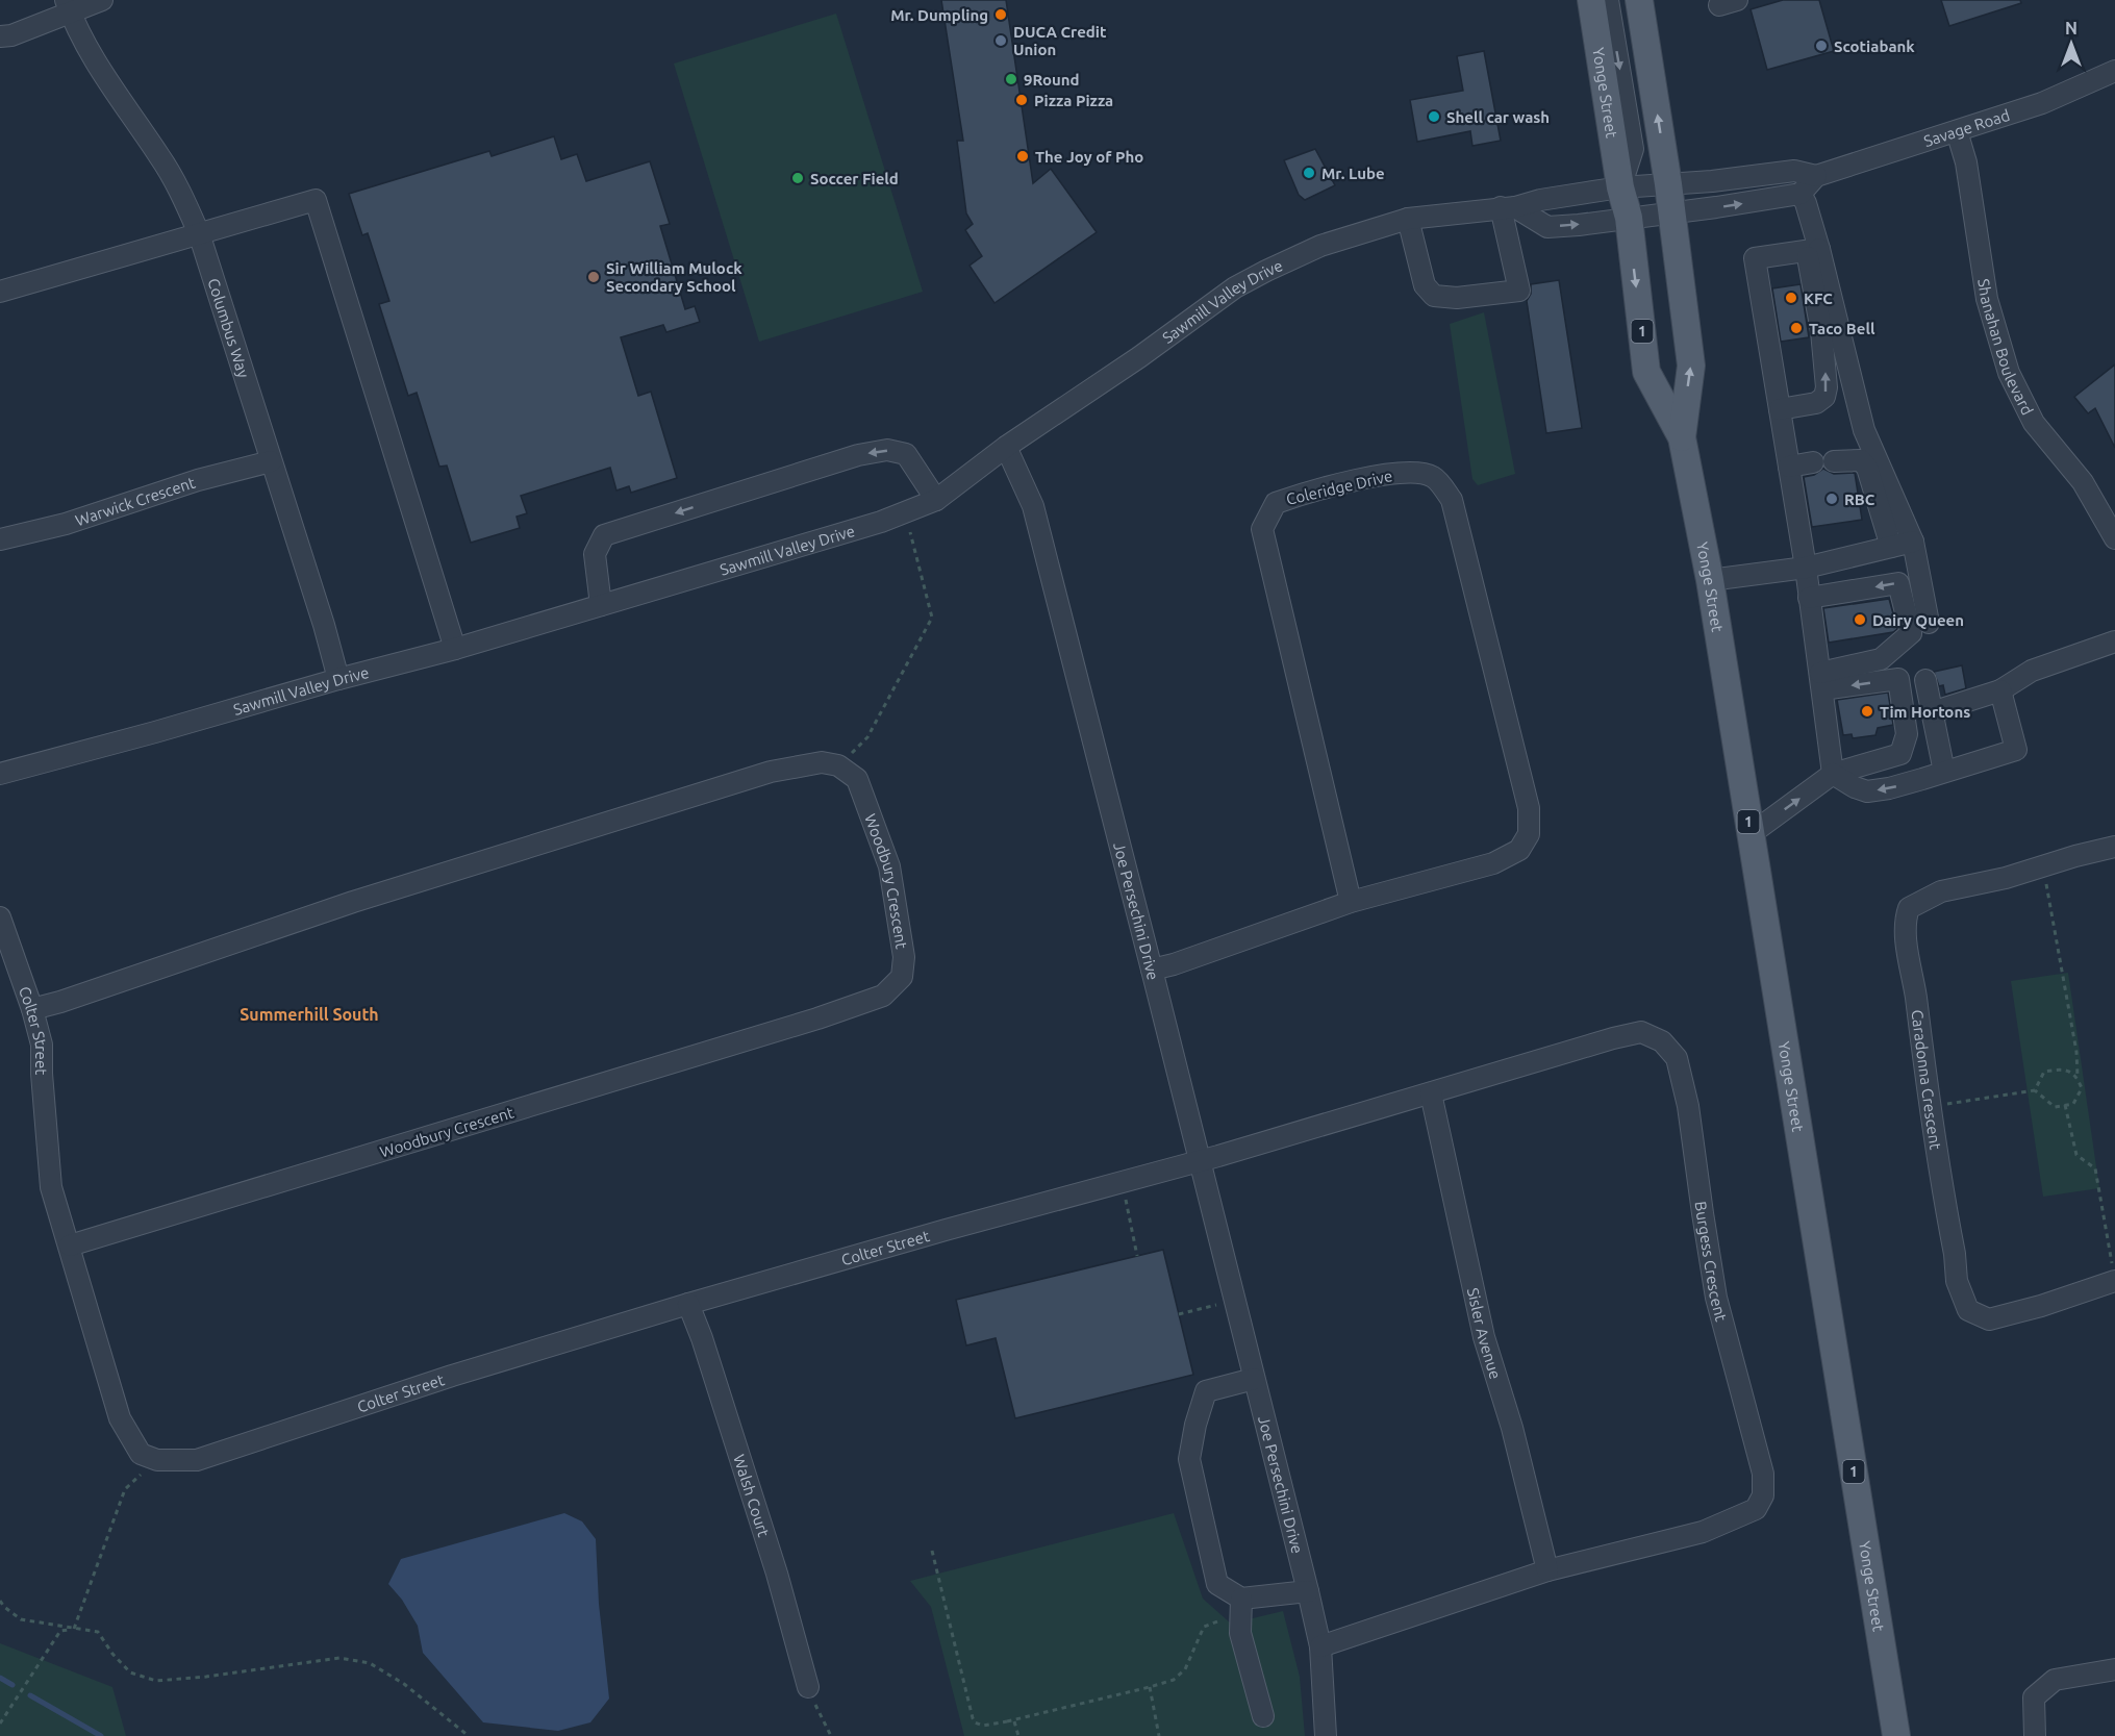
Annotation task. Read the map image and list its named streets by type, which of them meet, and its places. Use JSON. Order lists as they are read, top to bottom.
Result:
{
  "streets": {
    "main road": ["Yonge Street", "1"],
    "street": [
      "Savage Road",
      "Sawmill Valley Drive",
      "Columbus Way",
      "Shanahan Boulevard",
      "Coleridge Drive",
      "Warwick Crescent",
      "Woodbury Crescent",
      "Joe Persechini Drive",
      "Colter Street",
      "Caradonna Crescent",
      "Burgess Crescent",
      "Sisler Avenue",
      "Walsh Court"
    ]
  },
  "crossings": [
    ["Yonge Street", "Savage Road"],
    ["Yonge Street", "Sawmill Valley Drive"],
    ["Savage Road", "Sawmill Valley Drive"],
    ["Savage Road", "Shanahan Boulevard"],
    ["Sawmill Valley Drive", "Columbus Way"],
    ["Sawmill Valley Drive", "Joe Persechini Drive"],
    ["Columbus Way", "Warwick Crescent"],
    ["Coleridge Drive", "Joe Persechini Drive"],
    ["Woodbury Crescent", "Colter Street"],
    ["Joe Persechini Drive", "Colter Street"],
    ["Joe Persechini Drive", "Burgess Crescent"],
    ["Colter Street", "Burgess Crescent"],
    ["Colter Street", "Walsh Court"],
    ["Burgess Crescent", "Sisler Avenue"]
  ],
  "districts": ["Summerhill South"],
  "places": [
    "Mr. Dumpling",
    "DUCA Credit Union",
    "Scotiabank",
    "9Round",
    "Pizza Pizza",
    "Shell car wash",
    "The Joy of Pho",
    "Mr. Lube",
    "Soccer Field",
    "Sir William Mulock Secondary School",
    "KFC",
    "Taco Bell",
    "RBC",
    "Dairy Queen",
    "Tim Hortons"
  ],
  "north": "top"
}
